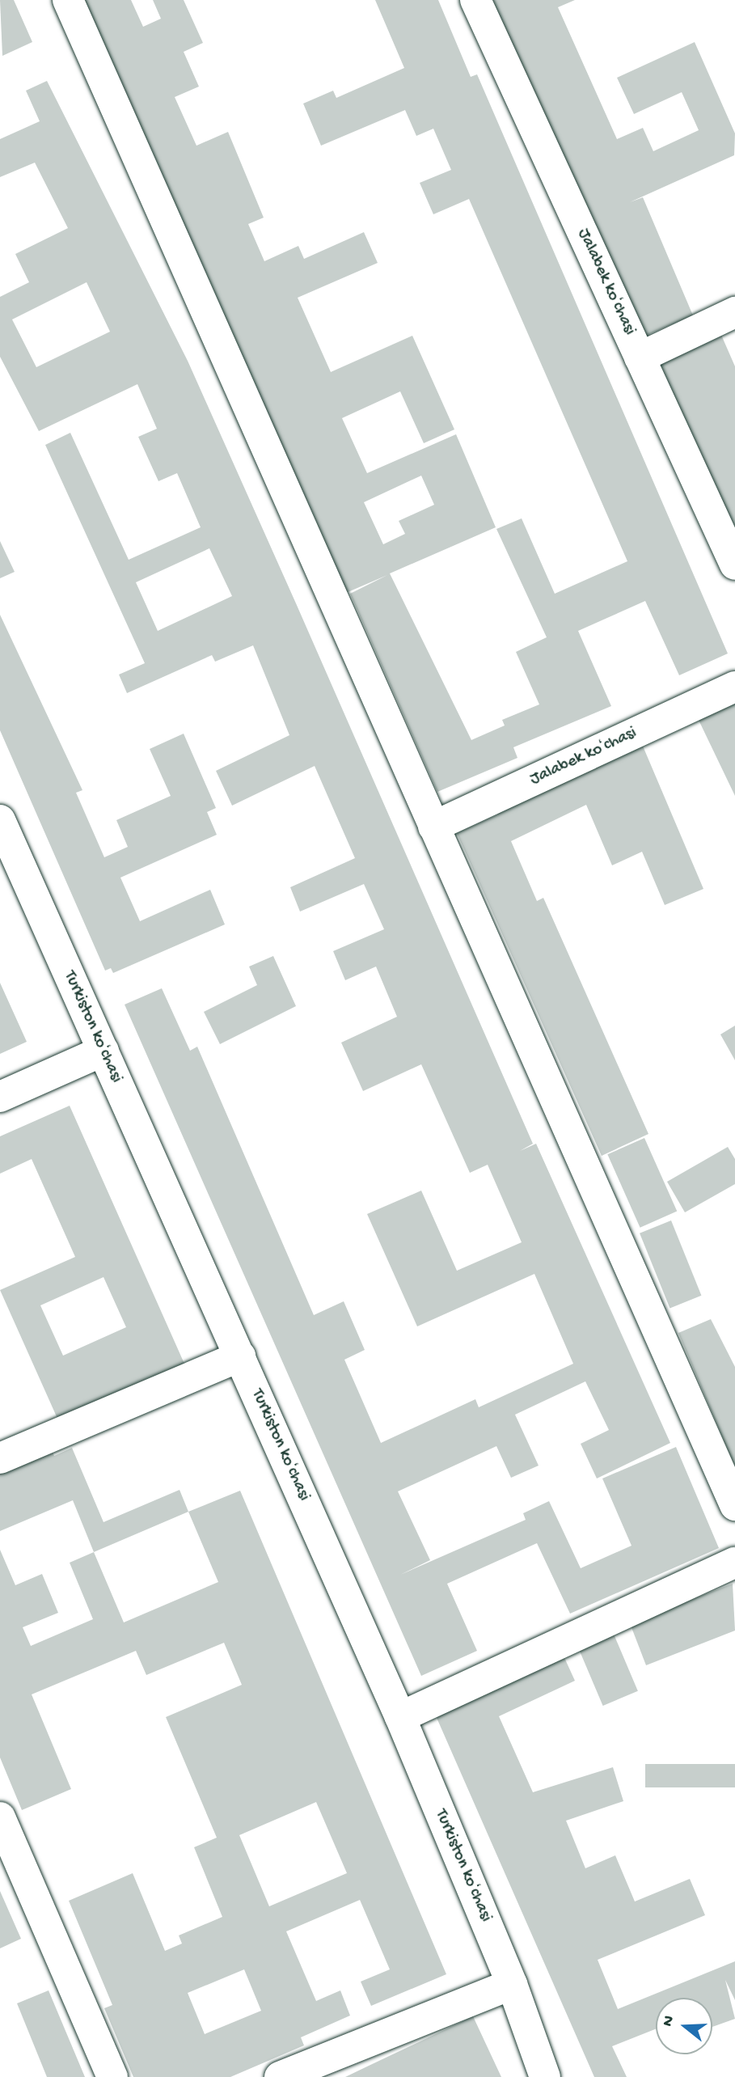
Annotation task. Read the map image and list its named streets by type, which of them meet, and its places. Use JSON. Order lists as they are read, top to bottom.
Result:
{
  "streets": {
    "street": ["Jalabek koʻchasi", "Turkiston koʻchasi"]
  },
  "north": "left"
}
